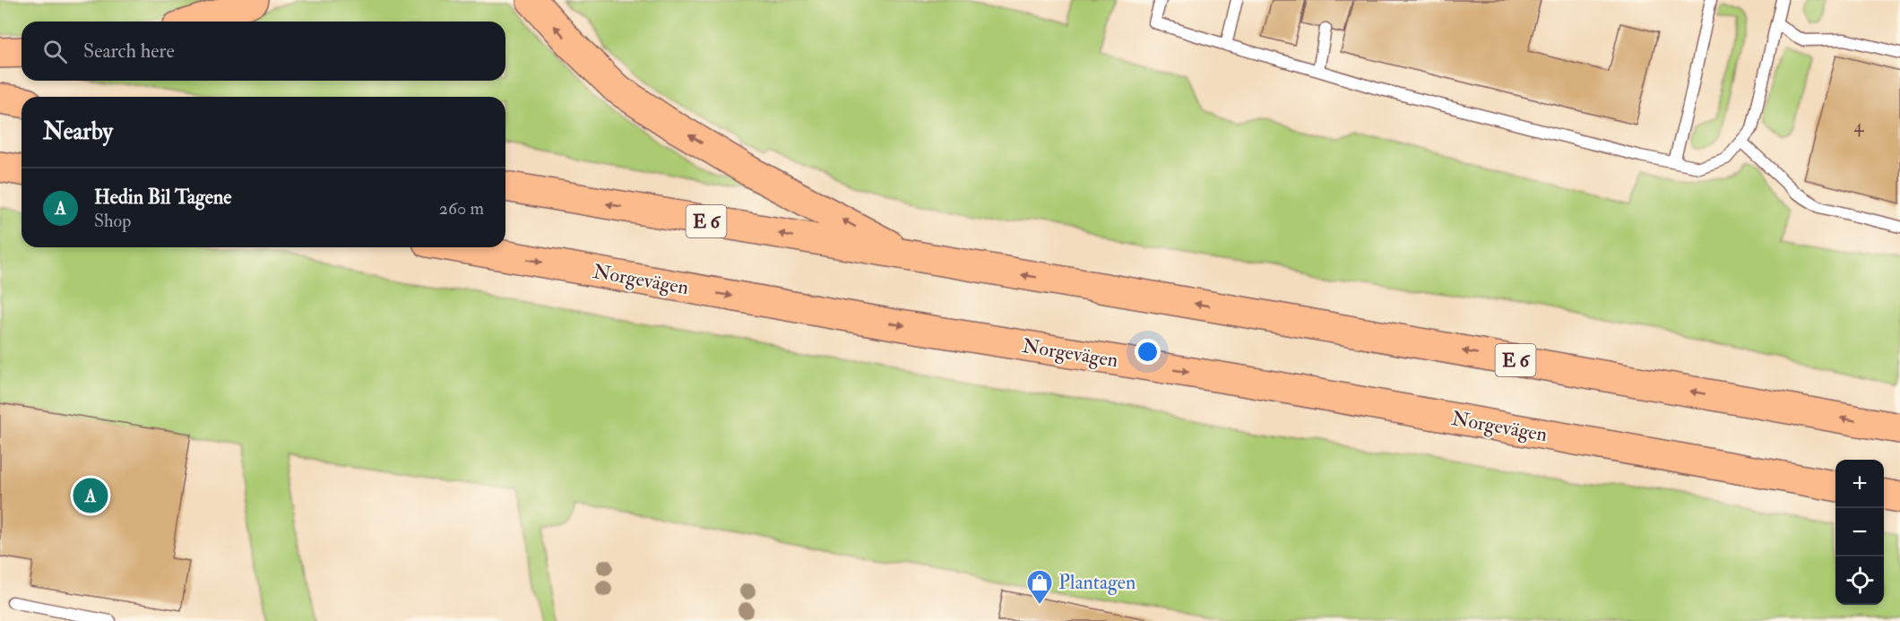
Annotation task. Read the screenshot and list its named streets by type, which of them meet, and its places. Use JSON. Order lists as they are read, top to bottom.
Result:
{
  "streets": {
    "highway": ["E 6", "Norgevägen"]
  },
  "places": {
    "shop": ["Plantagen"]
  },
  "house_numbers": ["4"],
  "page": {
    "search": "Search here",
    "heading": "Nearby",
    "list": [
      {
        "mark": "A",
        "name": "Hedin Bil Tagene",
        "note": "Shop",
        "value": "260 m"
      }
    ],
    "map_buttons": ["+", "−"],
    "pins": "A"
  }
}
